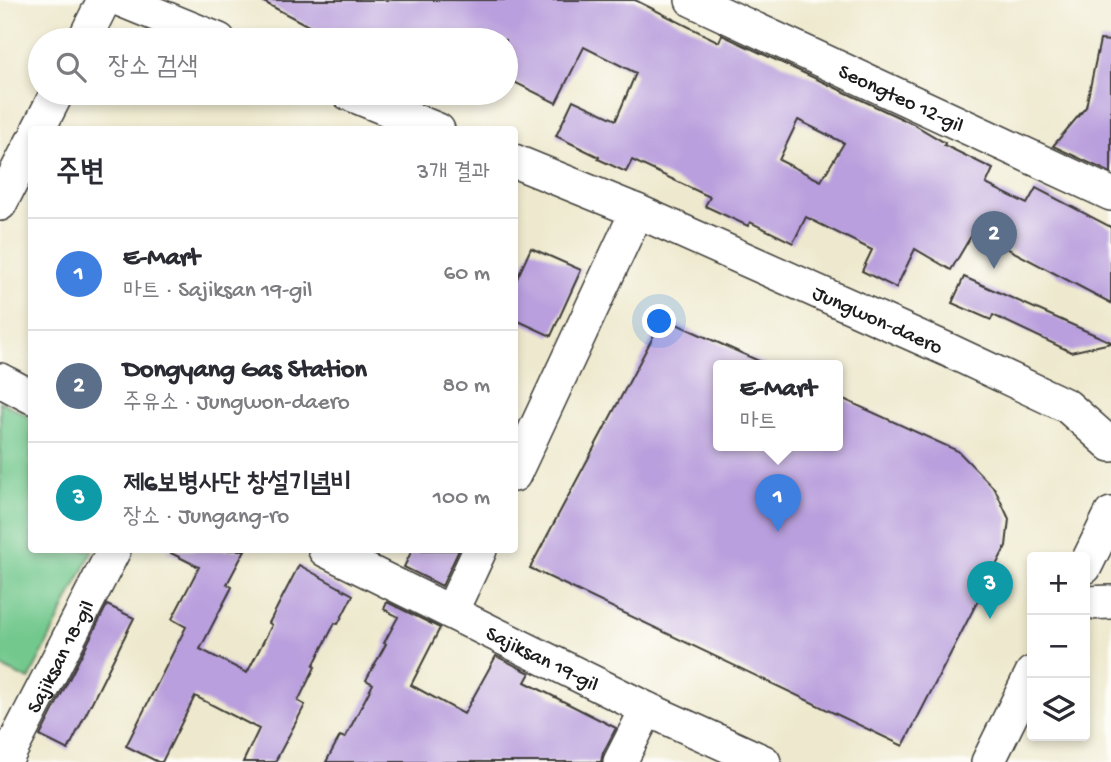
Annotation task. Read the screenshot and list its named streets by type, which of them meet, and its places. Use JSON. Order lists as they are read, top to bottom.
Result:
{
  "streets": {
    "street": [
      "Seongteo 12-gil",
      "Jungwon-daero",
      "Sajiksan 18-gil",
      "Sajiksan 19-gil"
    ]
  },
  "page": {
    "search": "장소 검색",
    "heading": ["주변", "3개 결과"],
    "pins": ["2", "1", "3"],
    "list": [
      {
        "mark": "1",
        "name": "E-Mart",
        "note": "마트 · Sajiksan 19-gil",
        "value": "60 m"
      },
      {
        "mark": "2",
        "name": "Dongyang Gas Station",
        "note": "주유소 · Jungwon-daero",
        "value": "80 m"
      },
      {
        "mark": "3",
        "name": "제6보병사단 창설기념비",
        "note": "장소 · Jungang-ro",
        "value": "100 m"
      }
    ],
    "popup": ["E-Mart", "마트"],
    "map_buttons": ["+", "−"]
  }
}
